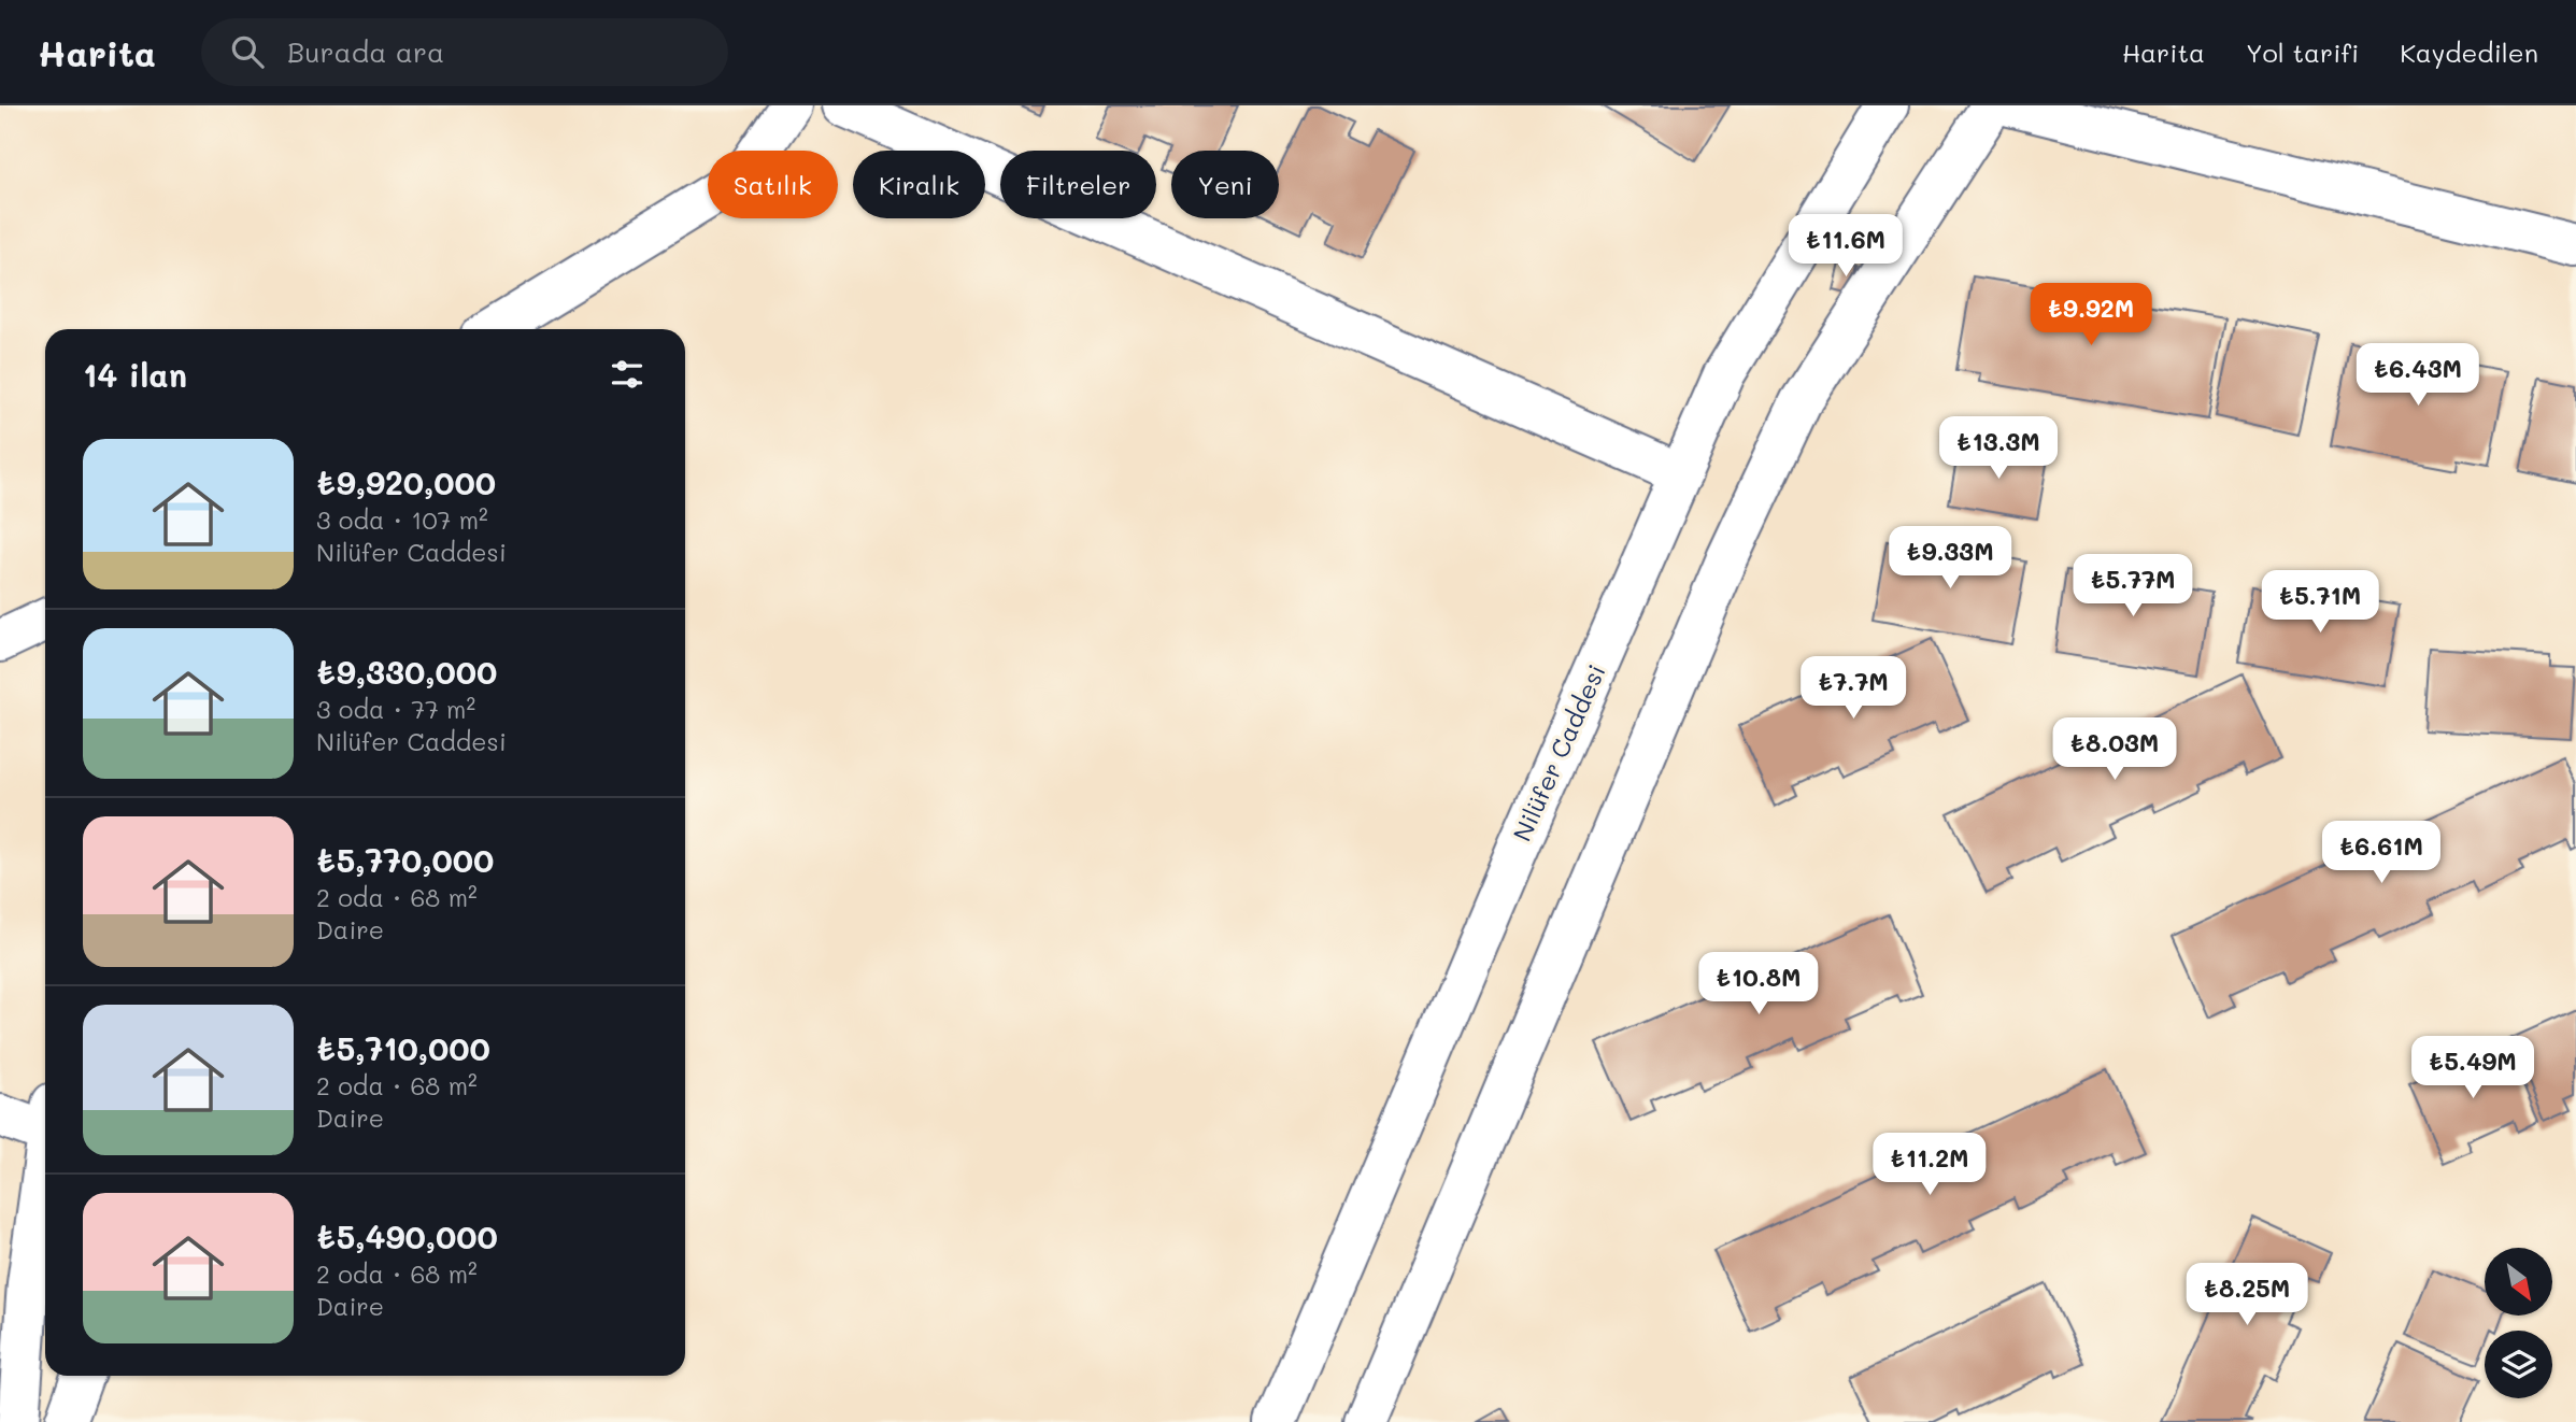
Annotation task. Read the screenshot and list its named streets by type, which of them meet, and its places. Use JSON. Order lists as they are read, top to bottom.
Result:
{
  "streets": {
    "street": ["Nilüfer Caddesi"]
  },
  "north": "bottom right",
  "page": {
    "header": "Harita",
    "search": "Burada ara",
    "nav": ["Harita", "Yol tarifi", "Kaydedilen"],
    "chip": [
      "Satılık",
      "Kiralık",
      "Filtreler",
      "Yeni"
    ],
    "price": [
      "₺11.6M",
      "₺9.92M",
      "₺6.43M",
      "₺13.3M",
      "₺9.33M",
      "₺5.77M",
      "₺5.71M",
      "₺7.7M",
      "₺8.03M",
      "₺6.61M",
      "₺10.8M",
      "₺5.49M",
      "₺11.2M",
      "₺8.25M"
    ],
    "heading": "14 ilan",
    "list": [
      {
        "name": "₺9,920,000",
        "note": "3 oda · 107 m² · Nilüfer Caddesi"
      },
      {
        "name": "₺9,330,000",
        "note": "3 oda · 77 m² · Nilüfer Caddesi"
      },
      {
        "name": "₺5,770,000",
        "note": "2 oda · 68 m² · Daire"
      },
      {
        "name": "₺5,710,000",
        "note": "2 oda · 68 m² · Daire"
      },
      {
        "name": "₺5,490,000",
        "note": "2 oda · 68 m² · Daire"
      }
    ]
  }
}
